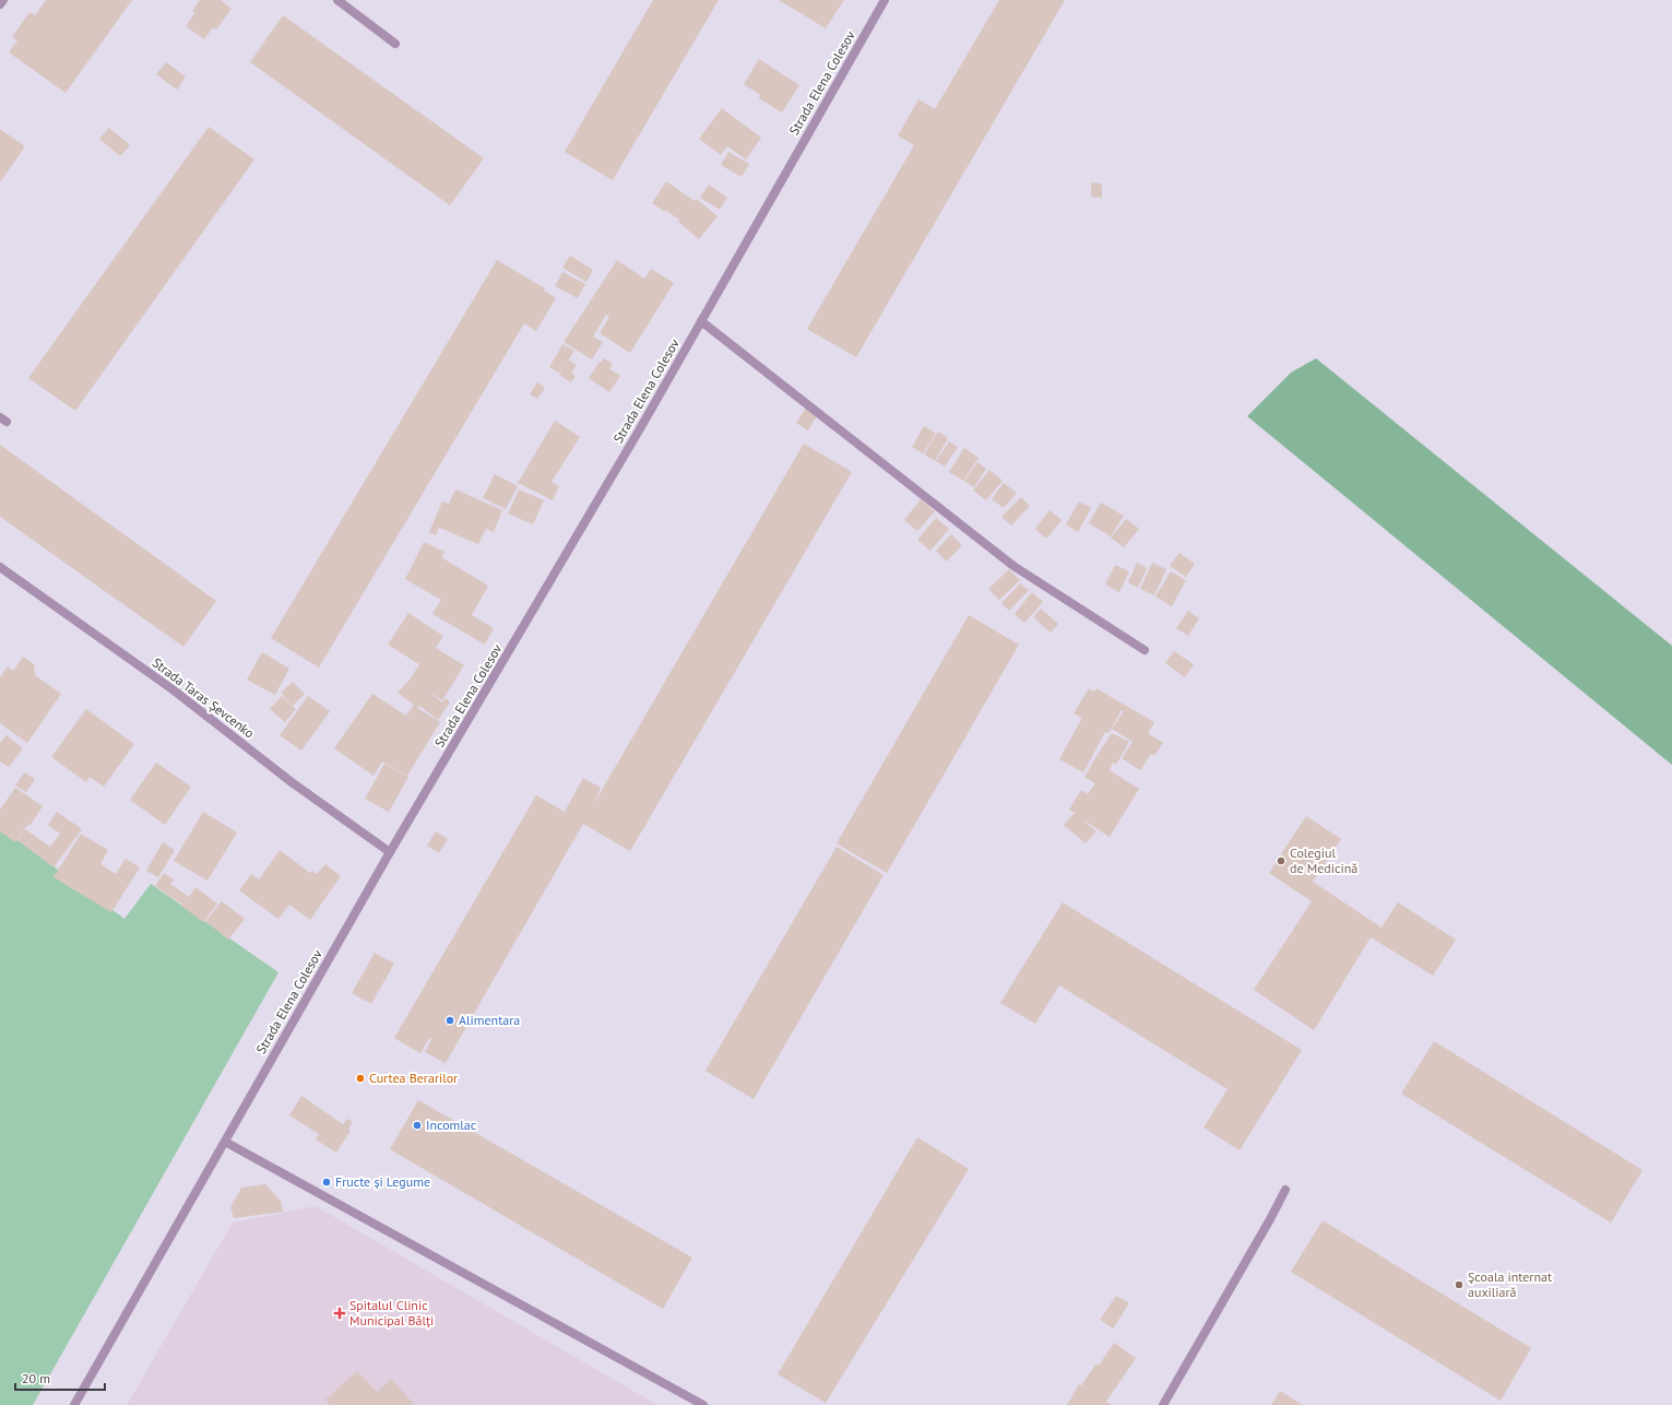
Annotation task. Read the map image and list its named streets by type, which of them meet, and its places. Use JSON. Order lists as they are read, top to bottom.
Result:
{
  "streets": {
    "street": ["Strada Elena Colesov", "Strada Taras Șevcenko"]
  },
  "crossings": [
    ["Strada Elena Colesov", "Strada Taras Șevcenko"]
  ],
  "places": {
    "other": [
      "Colegiul de Medicină",
      "Alimentara",
      "Curtea Berarilor",
      "Incomlac",
      "Fructe și Legume",
      "Şcoala internat auxiliară"
    ],
    "health": ["Spitalul Clinic Municipal Bălți"]
  },
  "scale_bar": "20 m"
}
